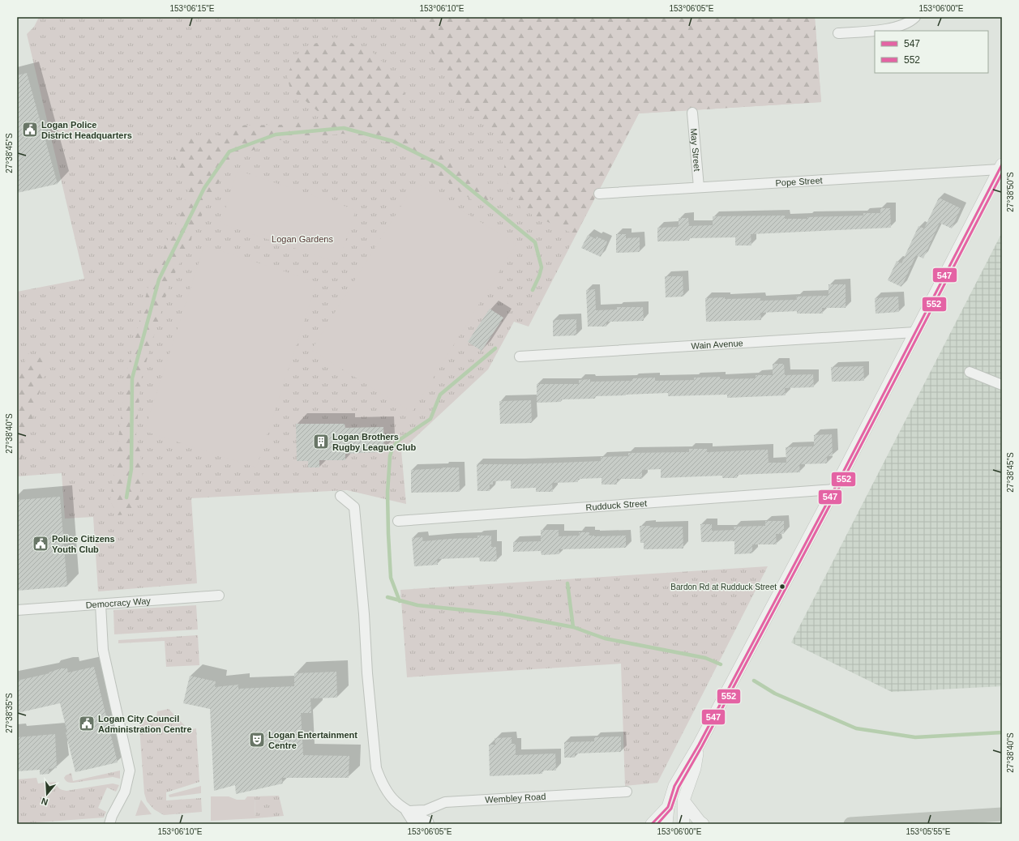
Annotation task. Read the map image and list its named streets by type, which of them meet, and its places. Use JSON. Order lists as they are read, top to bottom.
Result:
{
  "streets": {
    "street": [
      "May Street",
      "Pope Street",
      "Wain Avenue",
      "Rudduck Street",
      "Democracy Way",
      "Wembley Road"
    ]
  },
  "crossings": [
    ["May Street", "Pope Street"]
  ],
  "parks": ["Logan Gardens"],
  "places": {
    "public building": ["Logan Police District Headquarters", "Police Citizens Youth Club", "Logan City Council Administration Centre"],
    "building": ["Logan Brothers Rugby League Club"],
    "other": ["Bardon Rd at Rudduck Street"],
    "theatre": ["Logan Entertainment Centre"]
  },
  "lines": ["transit line 547", "transit line 552"],
  "legend": ["547", "552"],
  "north": "bottom",
  "coordinates": [
    "153°06'15\"E",
    "153°06'10\"E",
    "153°06'05\"E",
    "153°06'00\"E",
    "27°38'45\"S",
    "27°38'50\"S",
    "27°38'40\"S",
    "27°38'35\"S",
    "153°05'55\"E"
  ]
}
